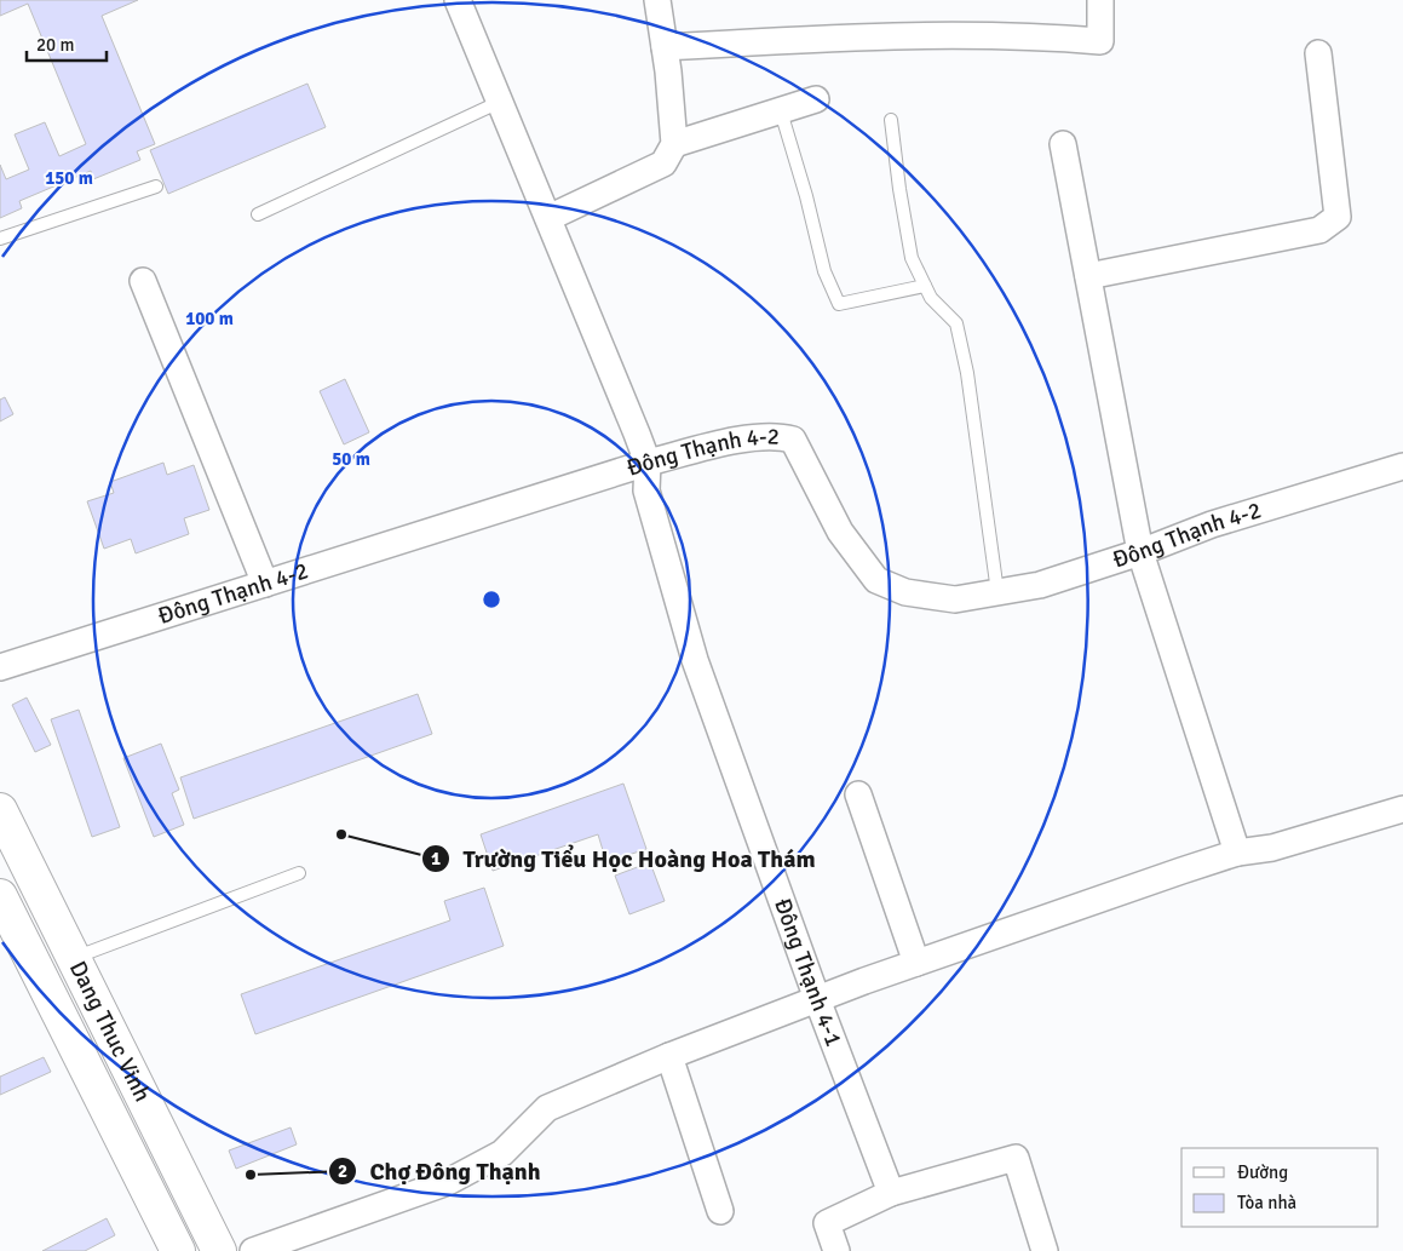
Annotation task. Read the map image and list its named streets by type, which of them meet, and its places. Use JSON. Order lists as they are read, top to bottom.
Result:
{
  "streets": {
    "main road": ["Dang Thuc Vinh"],
    "street": ["Đông Thạnh 4-2", "Đông Thạnh 4-1"]
  },
  "crossings": [
    ["Đông Thạnh 4-2", "Đông Thạnh 4-1"]
  ],
  "places": ["Trường Tiểu Học Hoàng Hoa Thám", "Chợ Đông Thạnh"],
  "legend": ["Đường", "Tòa nhà"],
  "scale_bar": "20 m",
  "rings": ["150 m", "100 m", "50 m"]
}
